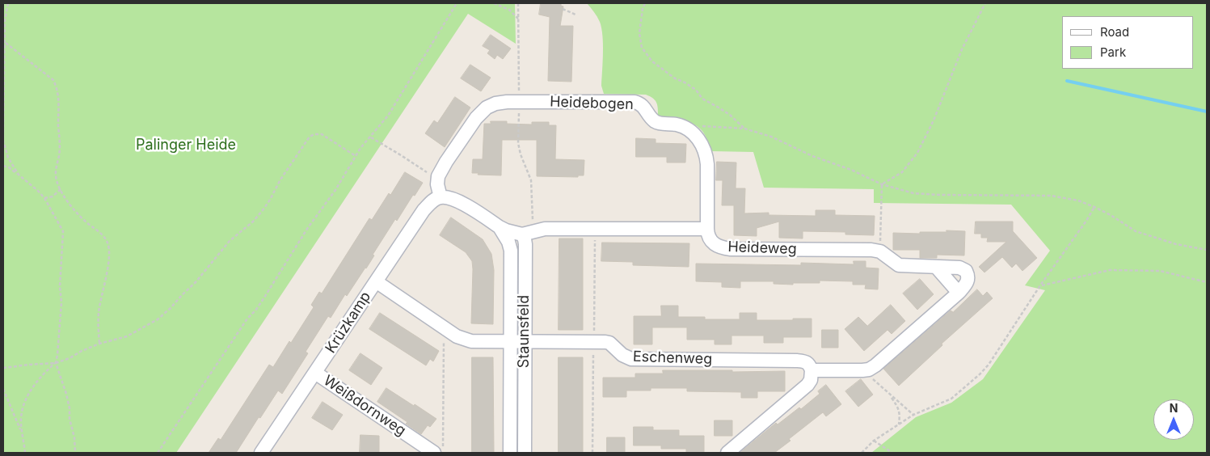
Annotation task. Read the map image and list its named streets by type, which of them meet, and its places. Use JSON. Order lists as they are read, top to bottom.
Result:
{
  "streets": {
    "street": [
      "Heidebogen",
      "Heideweg",
      "Krüzkamp",
      "Staunsfeld",
      "Eschenweg",
      "Weißdornweg"
    ]
  },
  "crossings": [
    ["Heidebogen", "Krüzkamp"],
    ["Heidebogen", "Staunsfeld"],
    ["Krüzkamp", "Staunsfeld"],
    ["Krüzkamp", "Eschenweg"],
    ["Krüzkamp", "Weißdornweg"],
    ["Staunsfeld", "Eschenweg"]
  ],
  "parks": ["Palinger Heide"],
  "legend": ["Road", "Park"],
  "north": "top"
}
